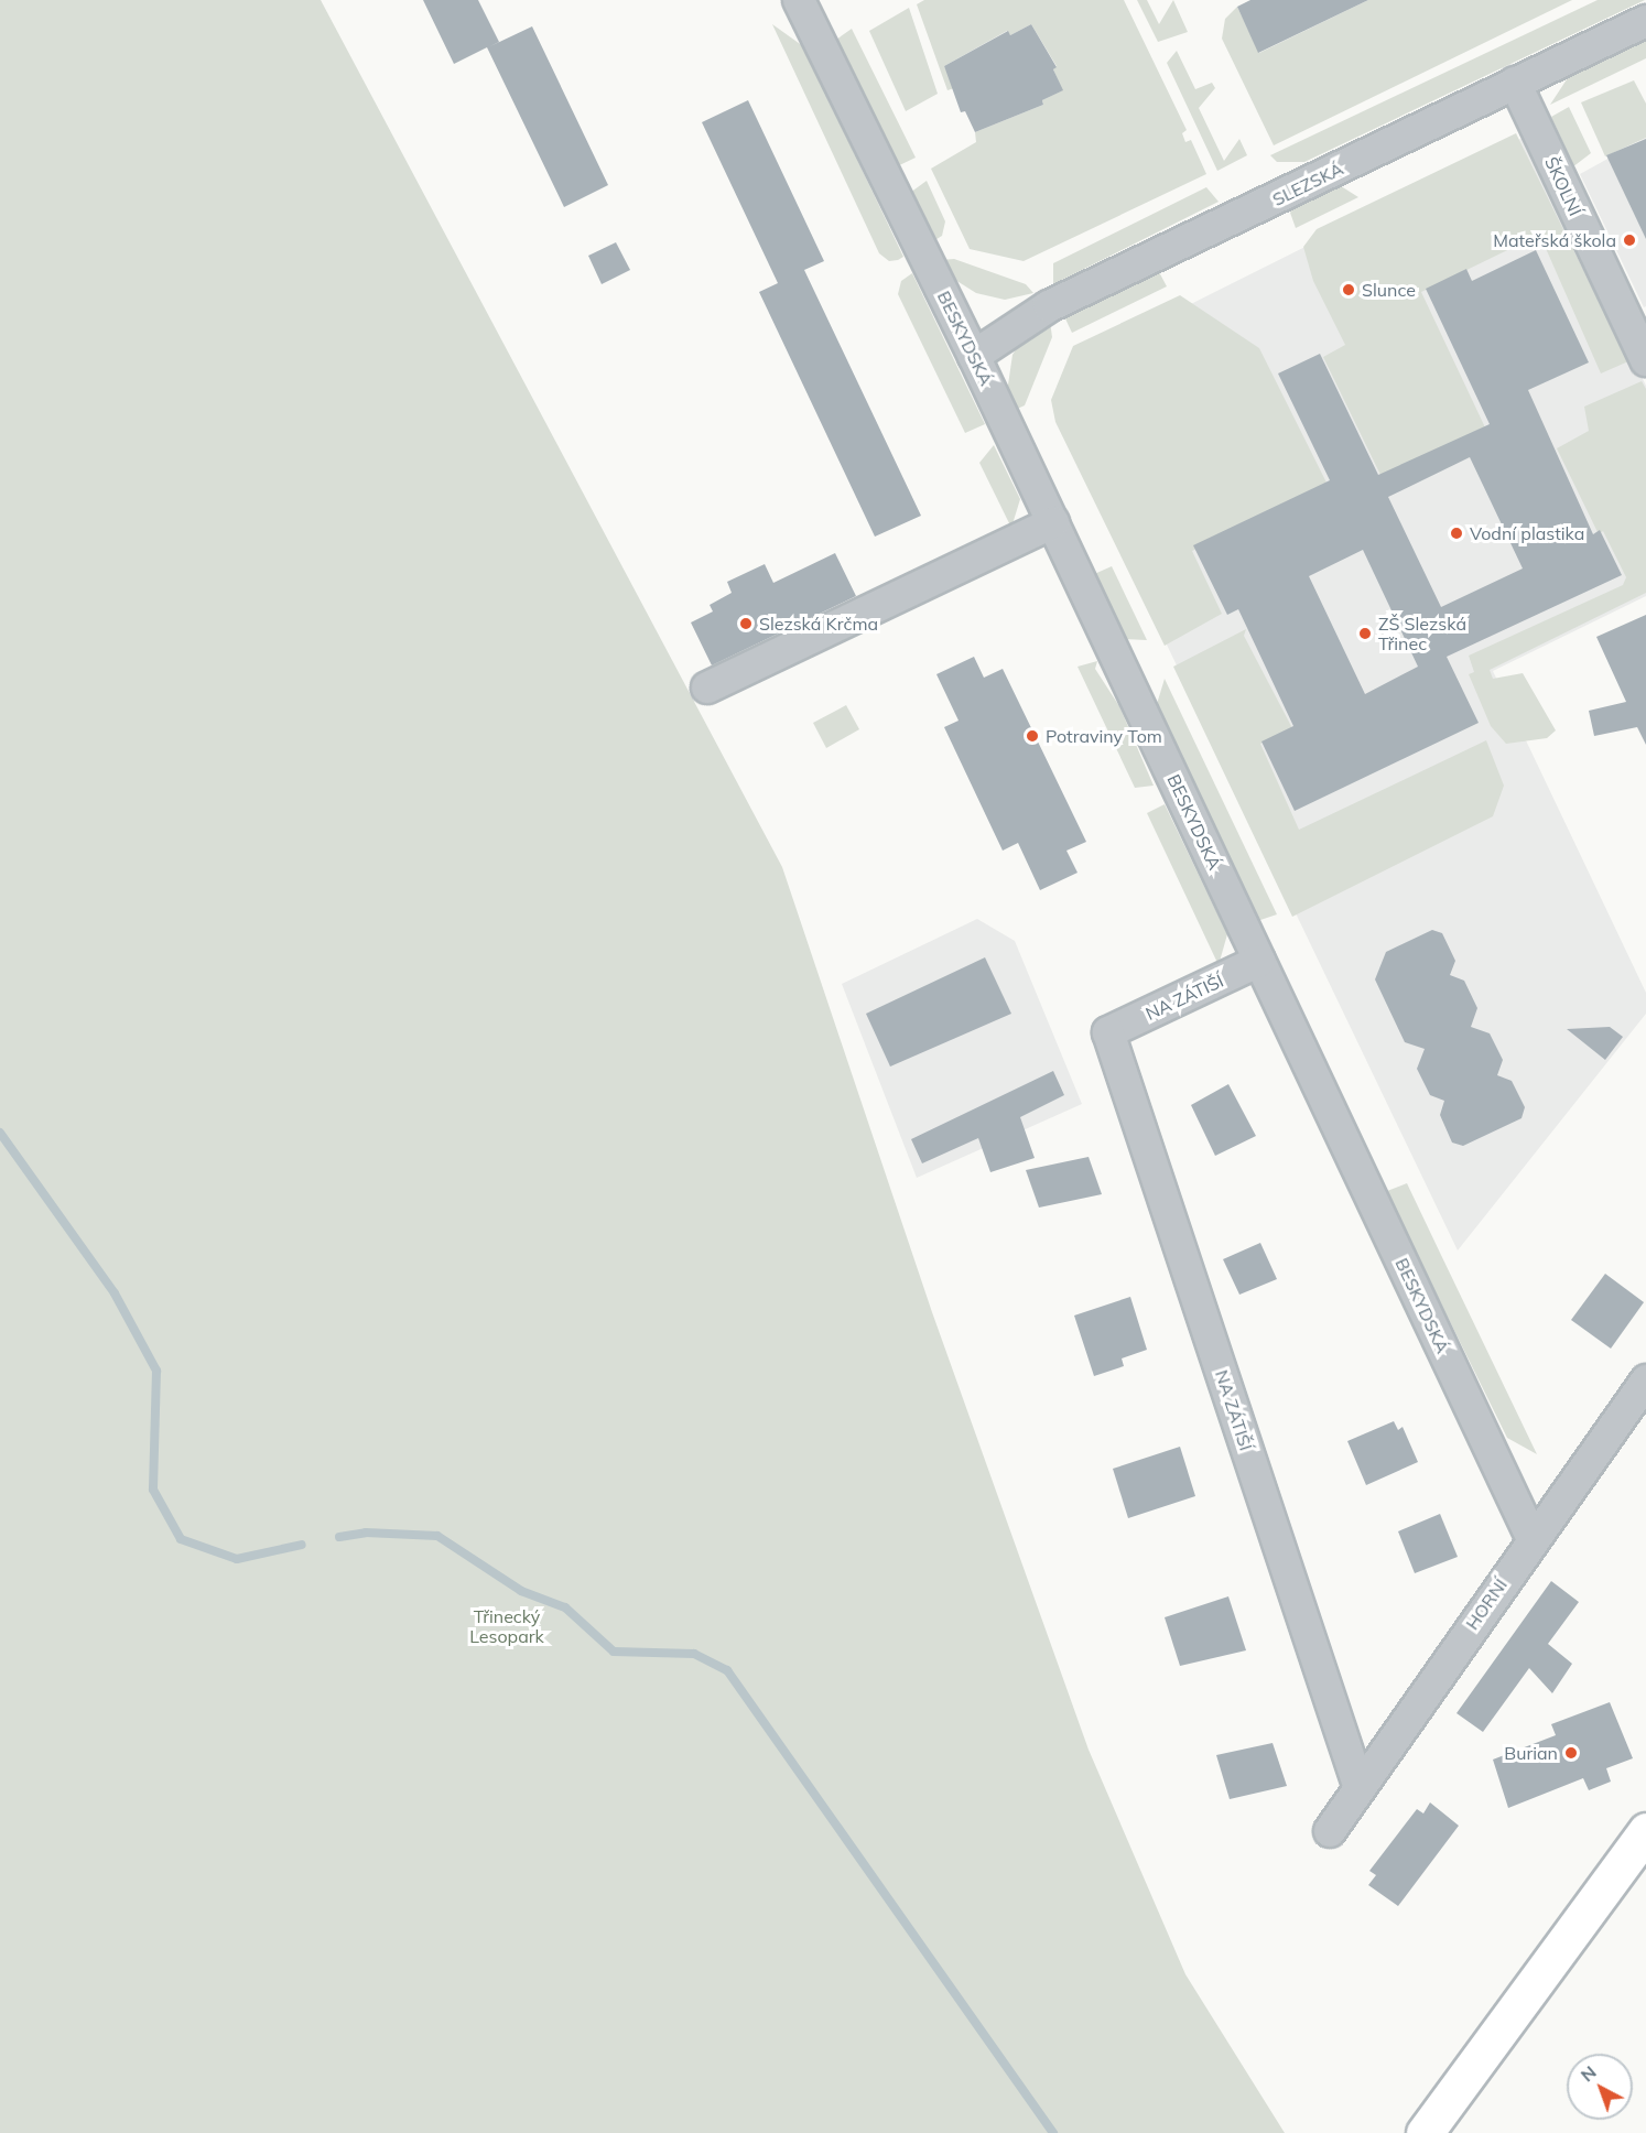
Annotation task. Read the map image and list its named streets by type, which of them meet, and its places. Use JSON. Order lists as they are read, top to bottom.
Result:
{
  "streets": {
    "street": [
      "SLEZSKÁ",
      "ŠKOLNÍ",
      "BESKYDSKÁ",
      "NA ZÁTIŠÍ",
      "HORNÍ"
    ]
  },
  "crossings": [
    ["SLEZSKÁ", "ŠKOLNÍ"],
    ["SLEZSKÁ", "BESKYDSKÁ"],
    ["BESKYDSKÁ", "NA ZÁTIŠÍ"],
    ["BESKYDSKÁ", "HORNÍ"],
    ["NA ZÁTIŠÍ", "HORNÍ"]
  ],
  "parks": ["Třinecký Lesopark"],
  "places": [
    "Mateřská škola",
    "Slunce",
    "Vodní plastika",
    "Slezská Krčma",
    "ZŠ Slezská Třinec",
    "Potraviny Tom",
    "Burian"
  ],
  "north": "top left"
}
